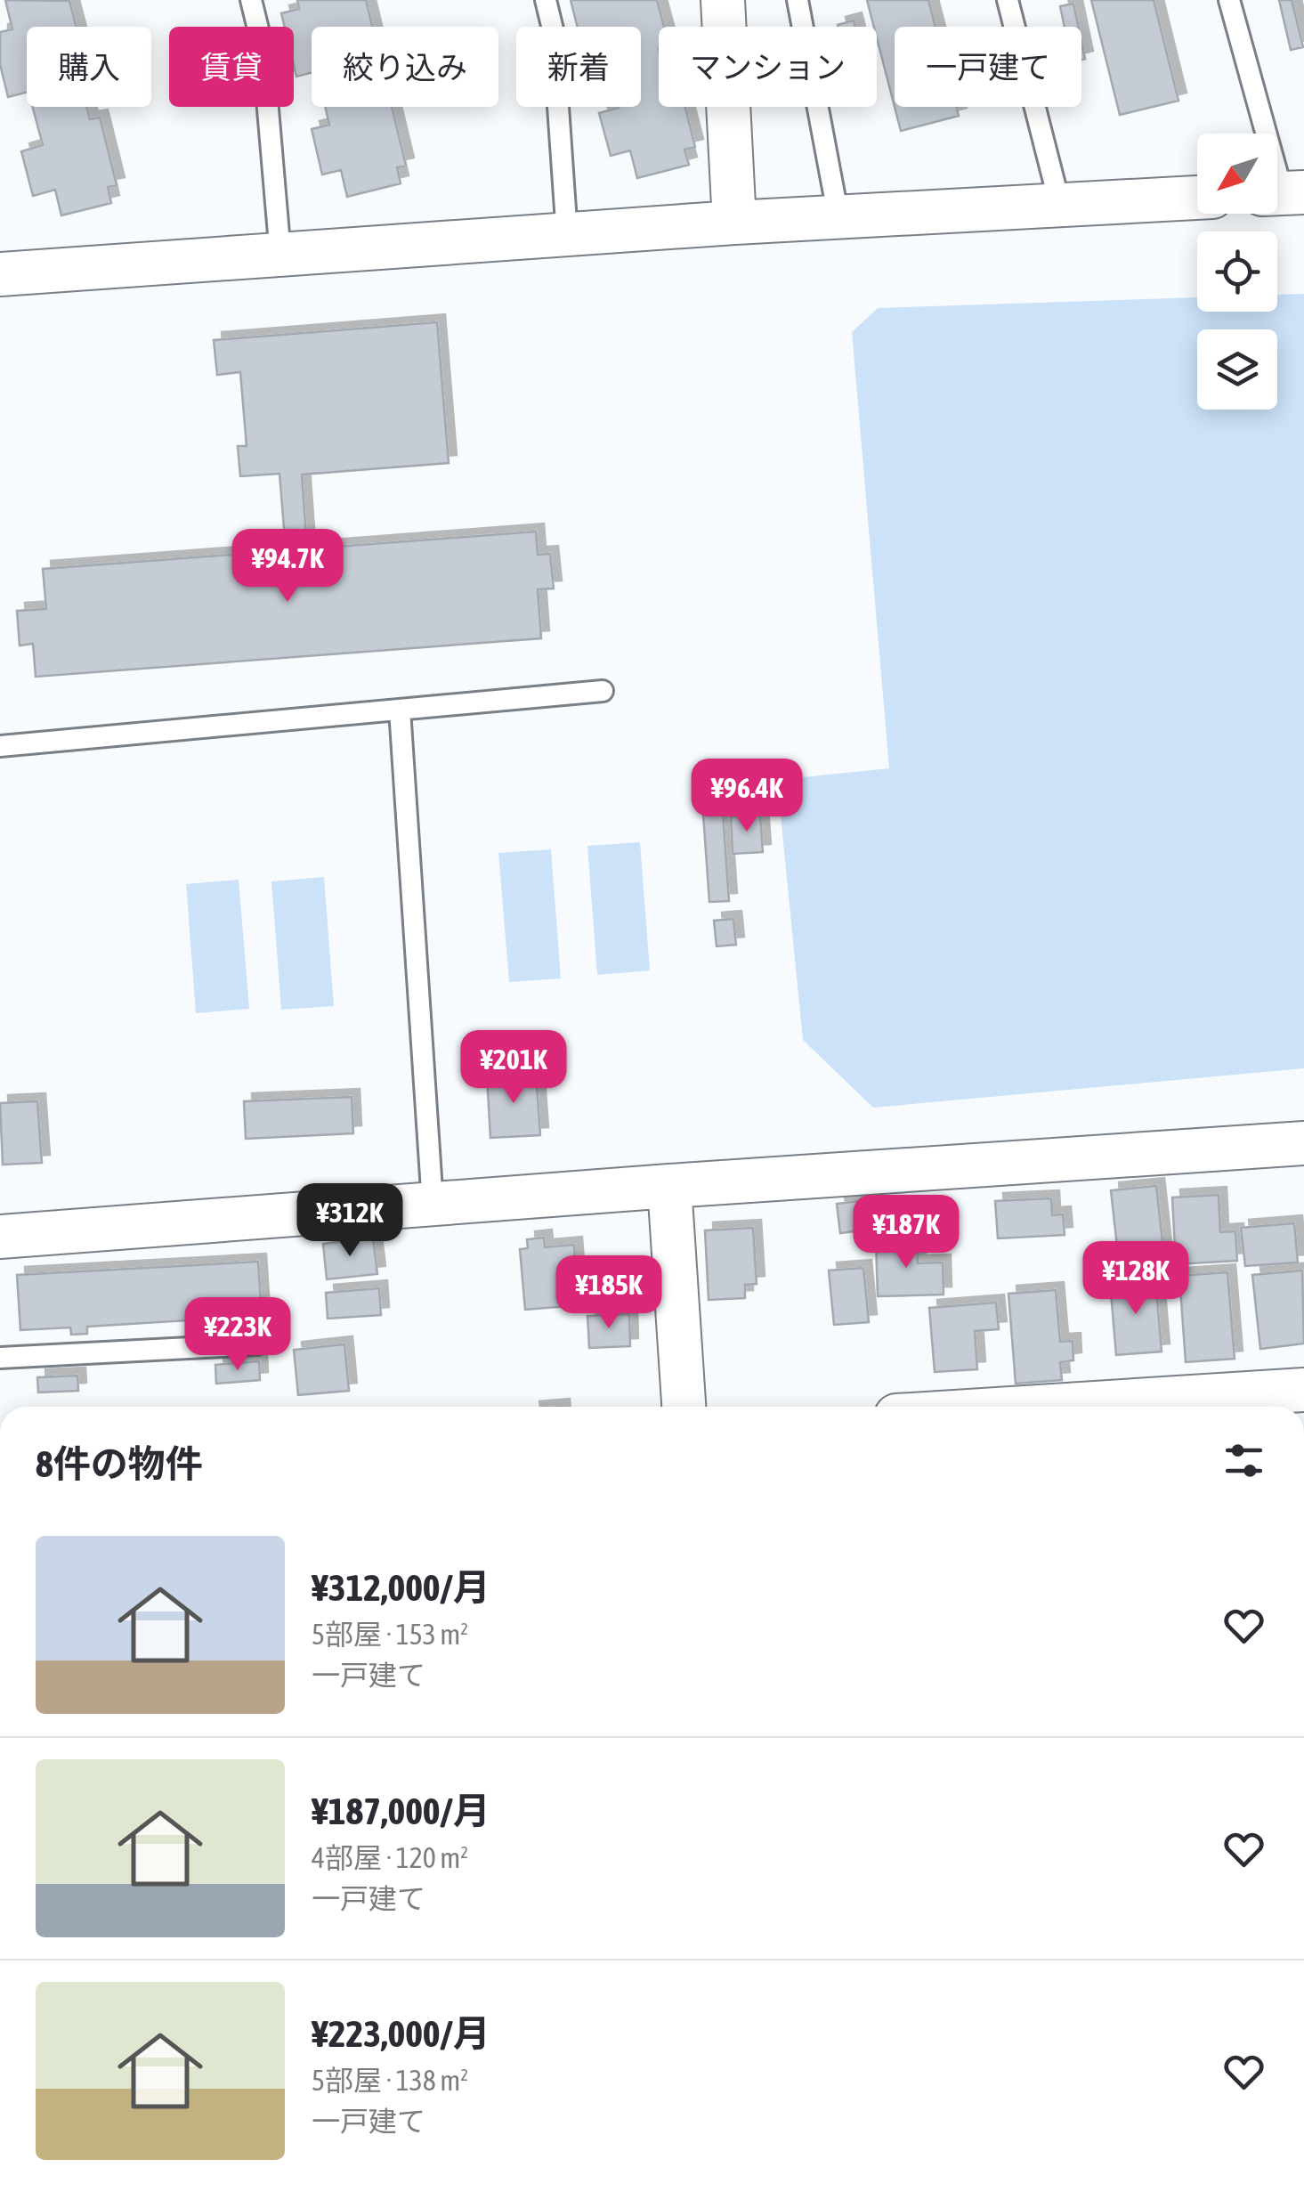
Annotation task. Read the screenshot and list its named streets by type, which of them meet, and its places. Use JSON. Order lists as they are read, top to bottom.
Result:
{
  "north": "bottom left",
  "page": {
    "chip": [
      "購入",
      "賃貸",
      "絞り込み",
      "新着",
      "マンション",
      "一戸建て"
    ],
    "price": [
      "¥94.7K",
      "¥96.4K",
      "¥201K",
      "¥312K",
      "¥187K",
      "¥128K",
      "¥185K",
      "¥223K"
    ],
    "heading": "8件の物件",
    "list": [
      {
        "name": "¥312,000/月",
        "note": "5部屋 · 153 m² · 一戸建て"
      },
      {
        "name": "¥187,000/月",
        "note": "4部屋 · 120 m² · 一戸建て"
      },
      {
        "name": "¥223,000/月",
        "note": "5部屋 · 138 m² · 一戸建て"
      }
    ]
  }
}
